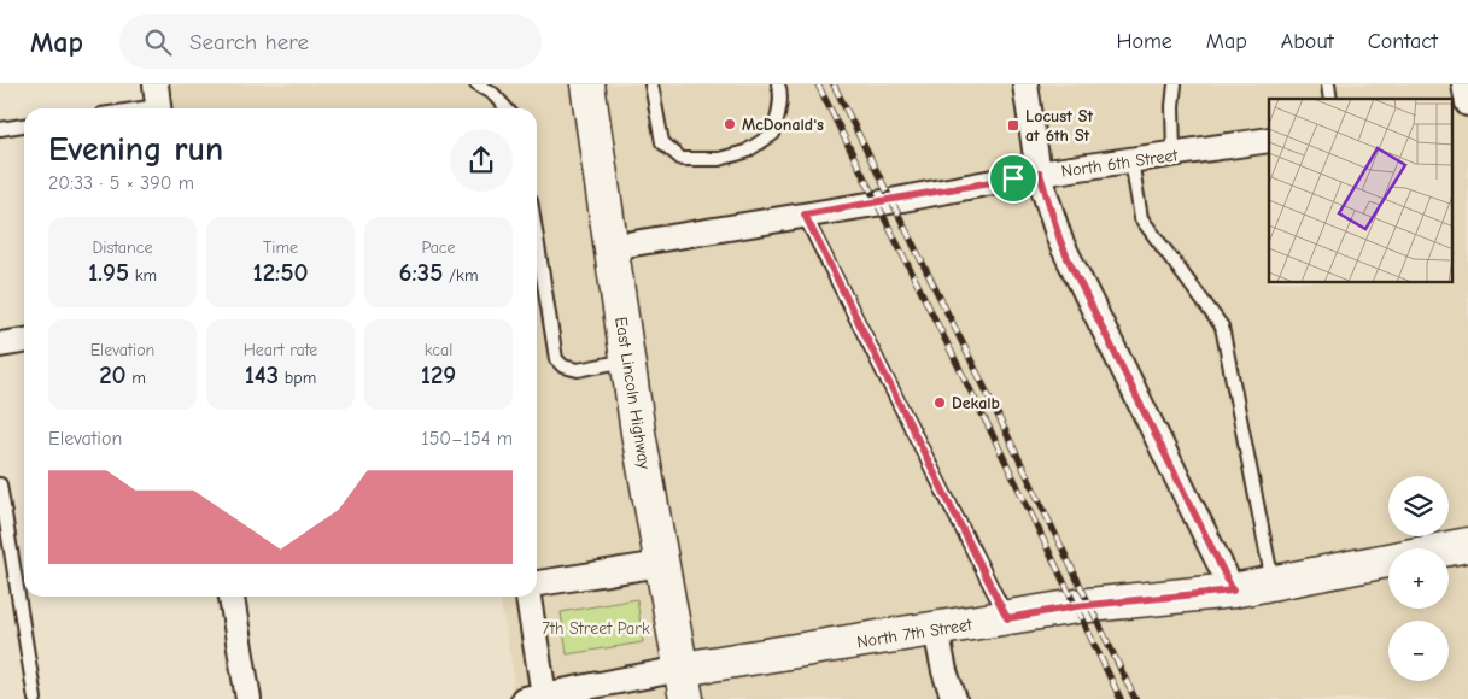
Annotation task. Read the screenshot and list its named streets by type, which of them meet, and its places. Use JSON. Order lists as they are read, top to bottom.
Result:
{
  "streets": {
    "street": ["North 6th Street", "East Lincoln Highway", "North 7th Street"]
  },
  "crossings": [
    ["North 6th Street", "East Lincoln Highway"],
    ["East Lincoln Highway", "North 7th Street"]
  ],
  "parks": ["7th Street Park"],
  "places": {
    "other": ["McDonald's", "Dekalb"],
    "transit": ["Locust St at 6th St"]
  },
  "page": {
    "header": "Map",
    "search": "Search here",
    "nav": [
      "Home",
      "Map",
      "About",
      "Contact"
    ],
    "heading": ["Evening run", "20:33 · 5 × 390 m"],
    "stats": [
      ["Distance", "1.95 km"],
      ["Time", "12:50"],
      ["Pace", "6:35 /km"],
      ["Elevation", "20 m"],
      ["Heart rate", "143 bpm"],
      ["kcal", "129"]
    ],
    "chart": ["Elevation", "150–154 m"],
    "map_buttons": ["+", "−"]
  }
}
